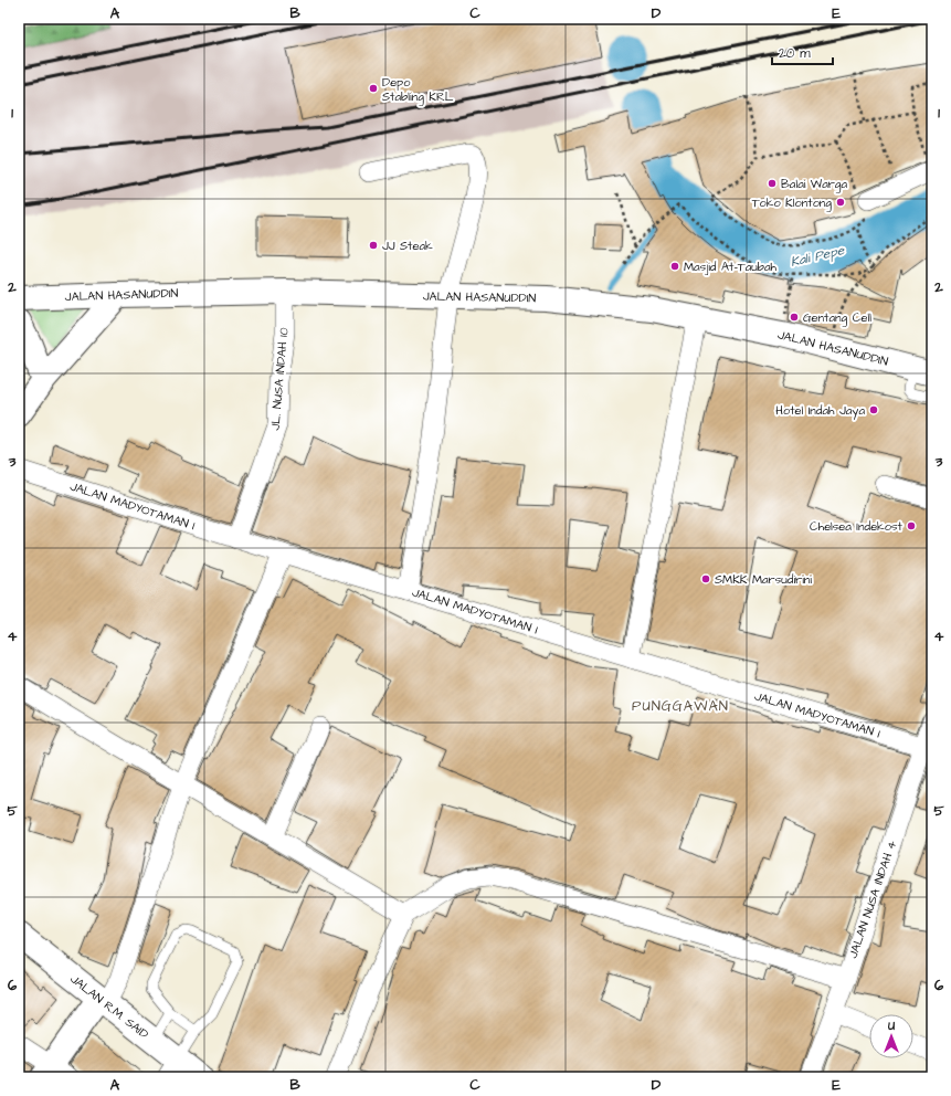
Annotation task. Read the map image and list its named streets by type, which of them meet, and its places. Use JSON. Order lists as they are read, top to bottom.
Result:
{
  "streets": {
    "main road": ["JALAN HASANUDDIN", "JALAN R.M. SAID"],
    "street": ["JL. NUSA INDAH 10", "JALAN MADYOTAMAN I", "JALAN NUSA INDAH 4"]
  },
  "crossings": [
    ["JALAN HASANUDDIN", "JL. NUSA INDAH 10"],
    ["JL. NUSA INDAH 10", "JALAN MADYOTAMAN I"],
    ["JALAN MADYOTAMAN I", "JALAN NUSA INDAH 4"]
  ],
  "districts": ["PUNGGAWAN"],
  "water": ["Kali Pepe"],
  "places": [
    "Depo Stabling KRL",
    "Balai Warga",
    "Toko Klontong",
    "JJ Steak",
    "Masjid At-Taubah",
    "Gentang Cell",
    "Hotel Indah Jaya",
    "Chelsea Indekost",
    "SMKK Marsudirini"
  ],
  "scale_bar": "20 m",
  "north": "top",
  "grid": {
    "columns": [
      "A",
      "B",
      "C",
      "D",
      "E"
    ],
    "rows": [
      "1",
      "2",
      "3",
      "4",
      "5",
      "6"
    ]
  }
}
